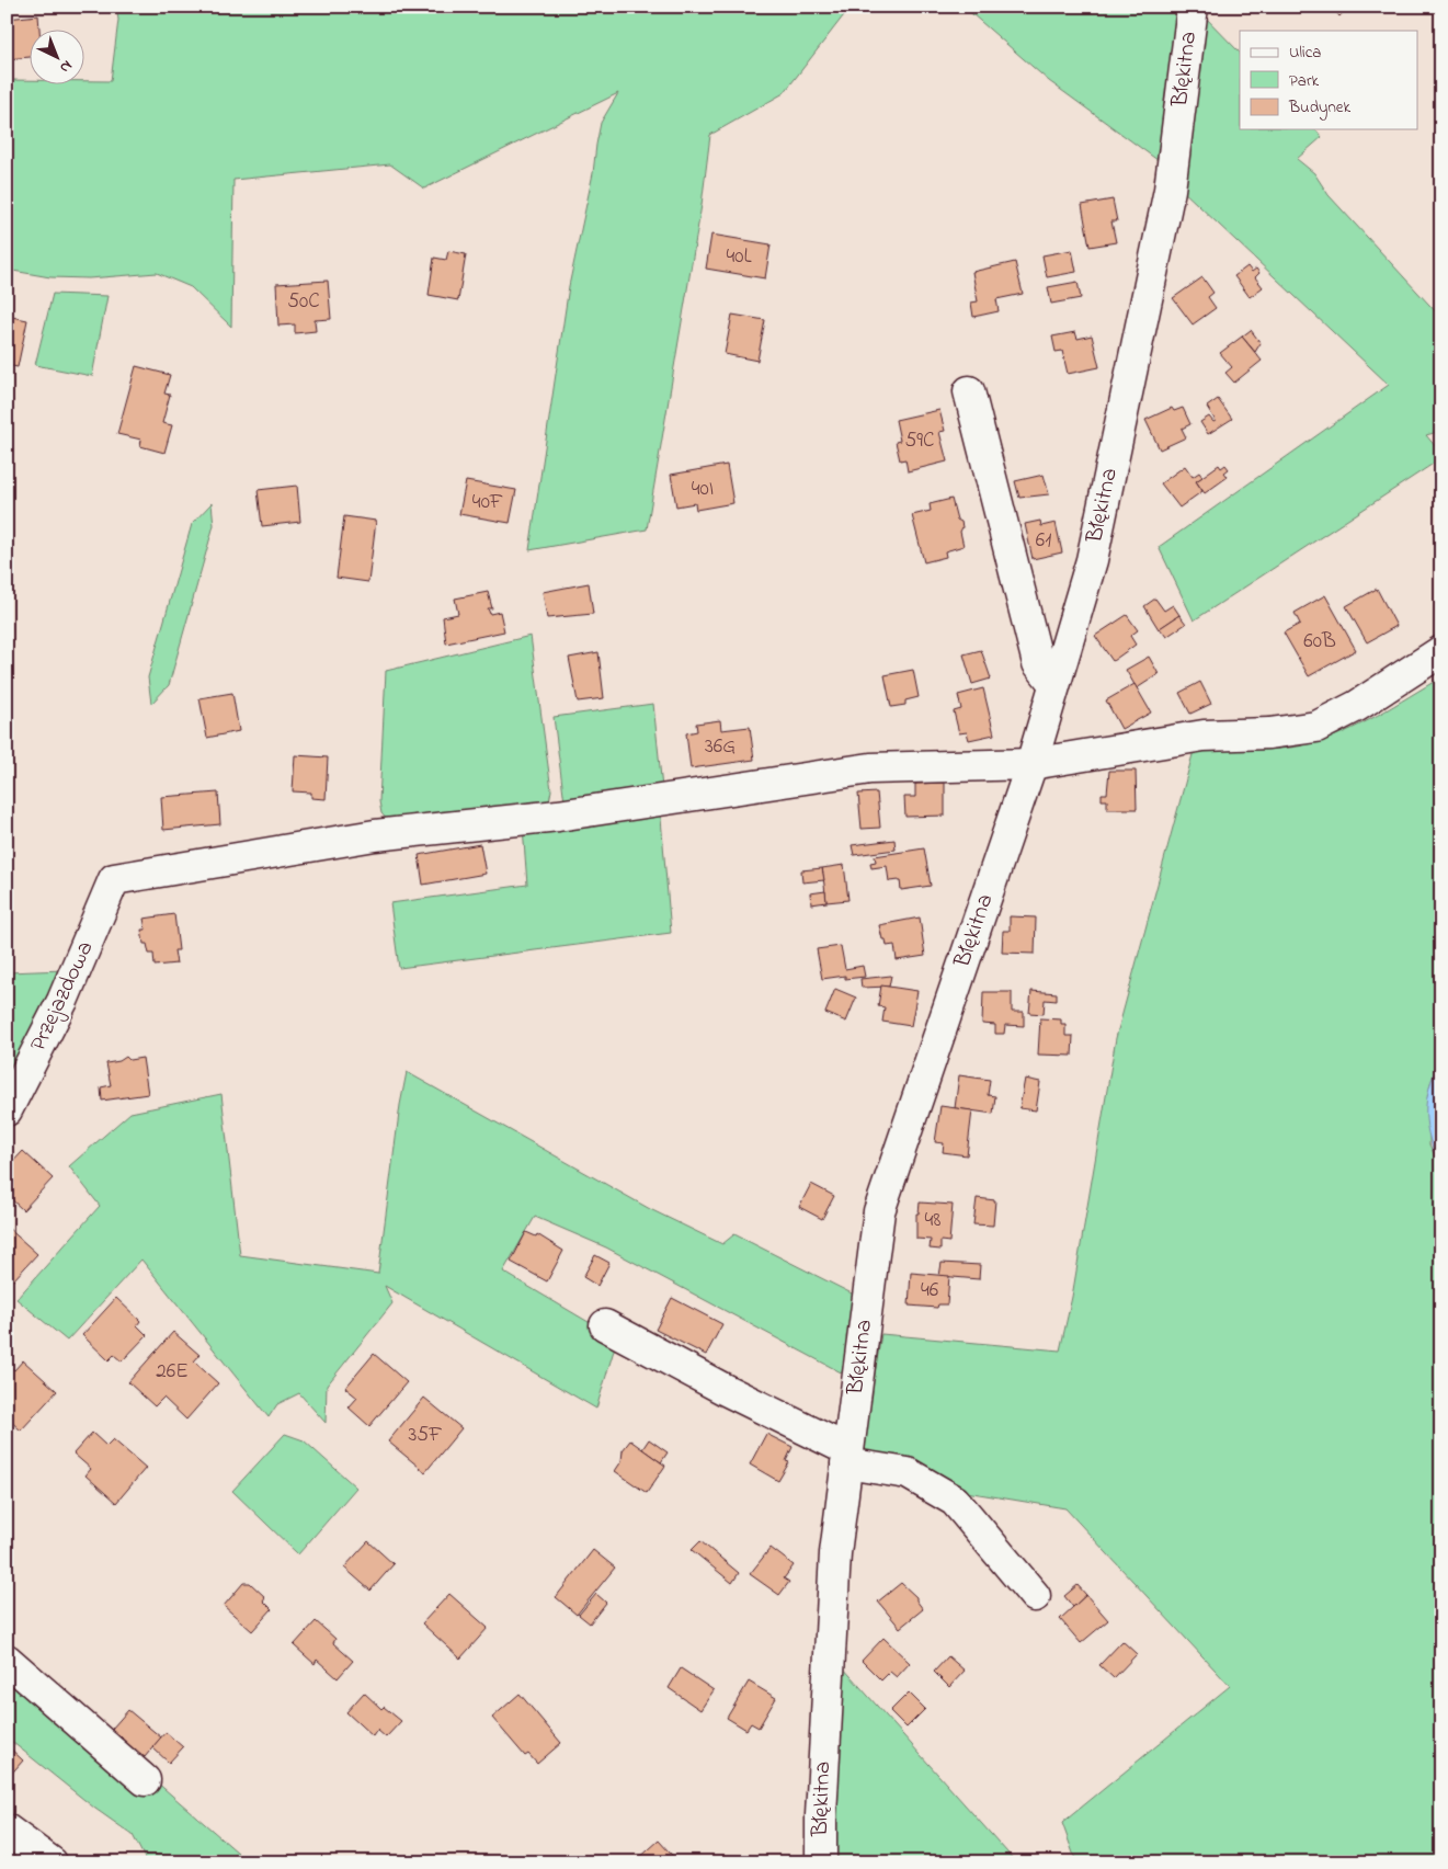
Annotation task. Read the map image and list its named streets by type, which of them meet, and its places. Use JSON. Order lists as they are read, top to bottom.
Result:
{
  "streets": {
    "street": ["Błękitna", "Przejazdowa"]
  },
  "crossings": [
    ["Błękitna", "Przejazdowa"]
  ],
  "house_numbers": [
    "40L",
    "50C",
    "59C",
    "40I",
    "40F",
    "61",
    "60B",
    "36G",
    "48",
    "46",
    "26E",
    "35F"
  ],
  "legend": ["Ulica", "Park", "Budynek"],
  "north": "bottom right"
}
